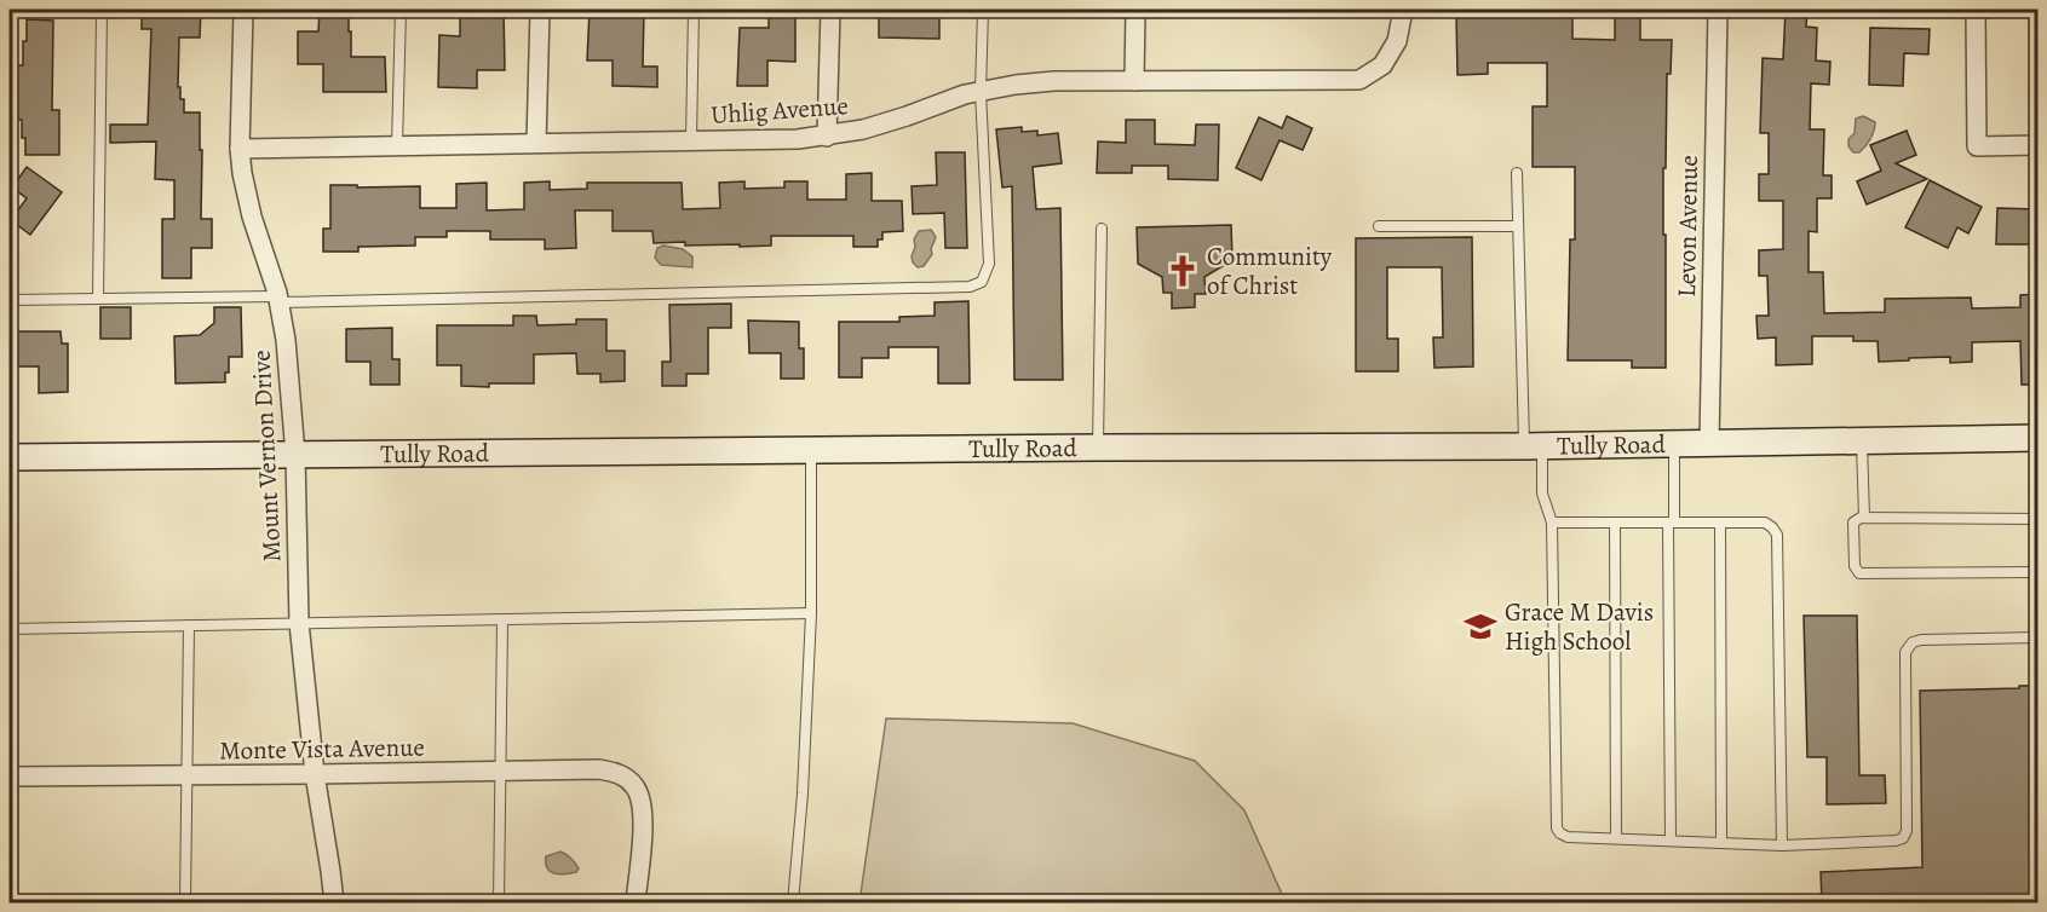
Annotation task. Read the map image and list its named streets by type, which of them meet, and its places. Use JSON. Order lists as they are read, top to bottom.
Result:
{
  "streets": {
    "main road": ["Tully Road"],
    "street": [
      "Uhlig Avenue",
      "Levon Avenue",
      "Mount Vernon Drive",
      "Monte Vista Avenue"
    ]
  },
  "crossings": [
    ["Uhlig Avenue", "Mount Vernon Drive"],
    ["Levon Avenue", "Tully Road"],
    ["Tully Road", "Mount Vernon Drive"],
    ["Mount Vernon Drive", "Monte Vista Avenue"]
  ],
  "places": {
    "church": ["Community of Christ"],
    "school or university": ["Grace M Davis High School"]
  }
}
